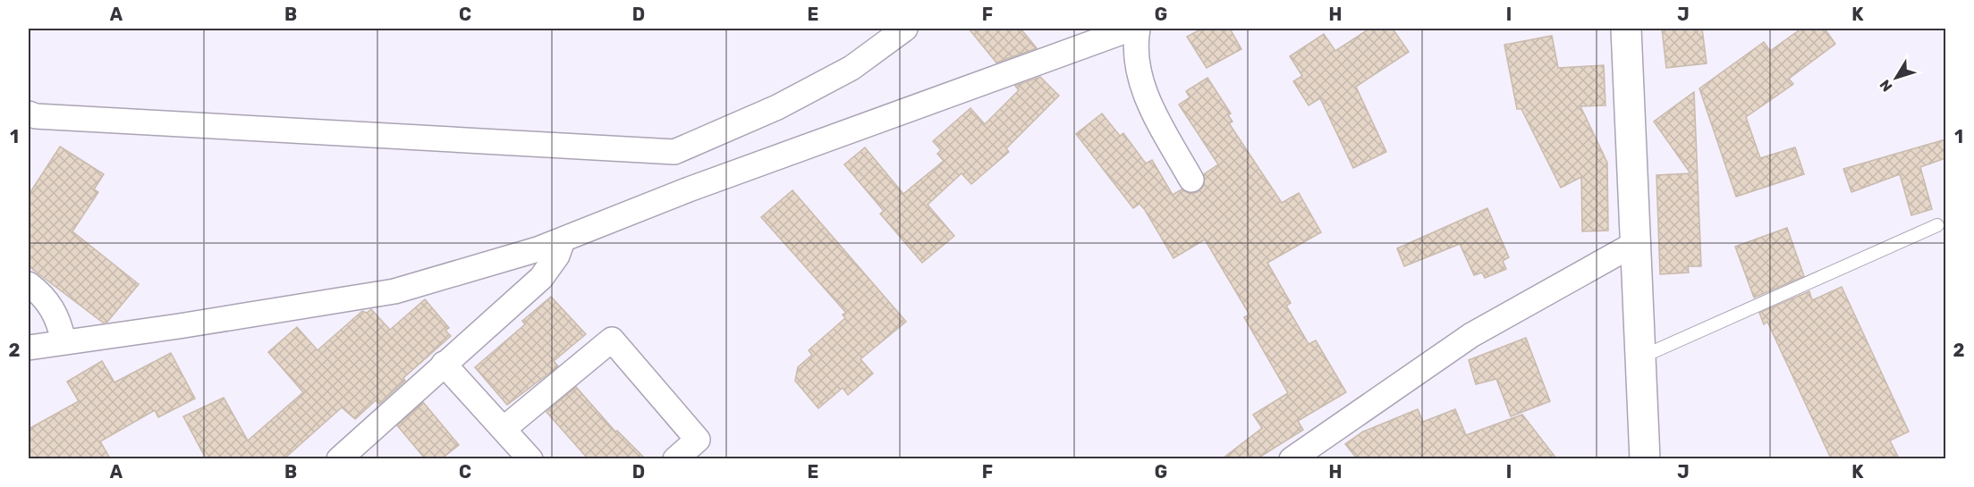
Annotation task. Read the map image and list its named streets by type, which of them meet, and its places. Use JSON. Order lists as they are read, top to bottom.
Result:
{
  "north": "bottom left",
  "grid": {
    "columns": [
      "A",
      "B",
      "C",
      "D",
      "E",
      "F",
      "G",
      "H",
      "I",
      "J",
      "K"
    ],
    "rows": ["1", "2"]
  }
}
